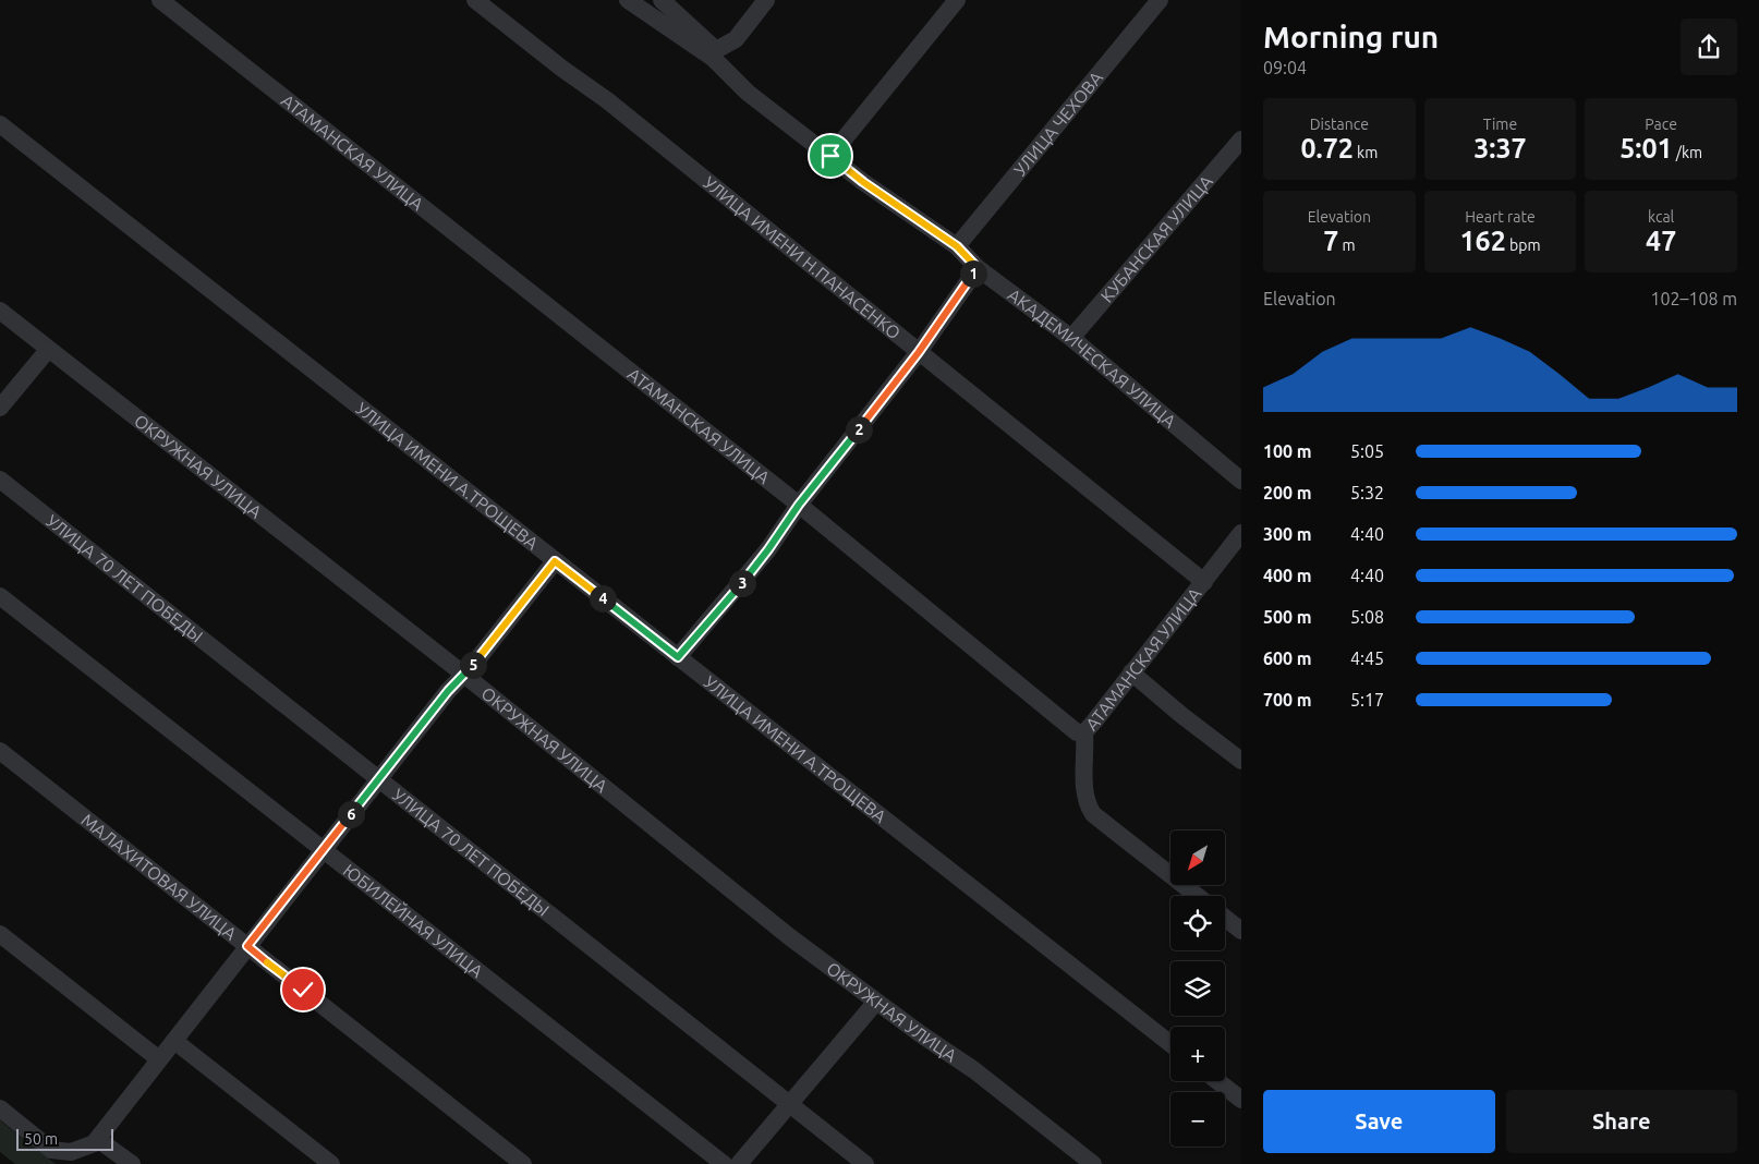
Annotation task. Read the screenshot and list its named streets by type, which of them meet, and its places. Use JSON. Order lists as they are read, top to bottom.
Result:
{
  "streets": {
    "street": [
      "УЛИЦА ЧЕХОВА",
      "АТАМАНСКАЯ УЛИЦА",
      "КУБАНСКАЯ УЛИЦА",
      "УЛИЦА ИМЕНИ Н.ПАНАСЕНКО",
      "АКАДЕМИЧЕСКАЯ УЛИЦА",
      "ОКРУЖНАЯ УЛИЦА",
      "УЛИЦА ИМЕНИ А.ТРОЩЕВА",
      "УЛИЦА 70 ЛЕТ ПОБЕДЫ",
      "МАЛАХИТОВАЯ УЛИЦА",
      "ЮБИЛЕЙНАЯ УЛИЦА"
    ]
  },
  "crossings": [
    ["УЛИЦА ЧЕХОВА", "АКАДЕМИЧЕСКАЯ УЛИЦА"],
    ["АТАМАНСКАЯ УЛИЦА", "УЛИЦА ИМЕНИ Н.ПАНАСЕНКО"],
    ["КУБАНСКАЯ УЛИЦА", "АКАДЕМИЧЕСКАЯ УЛИЦА"]
  ],
  "scale_bar": "50 m",
  "north": "bottom left",
  "page": {
    "heading": ["Morning run", "09:04"],
    "stats": [
      ["Distance", "0.72 km"],
      ["Time", "3:37"],
      ["Pace", "5:01 /km"],
      ["Elevation", "7 m"],
      ["Heart rate", "162 bpm"],
      ["kcal", "47"]
    ],
    "pins": [
      "1",
      "2",
      "3",
      "4",
      "5",
      "6"
    ],
    "chart": ["Elevation", "102–108 m"],
    "list": [
      {
        "name": "100 m",
        "note": "5:05"
      },
      {
        "name": "200 m",
        "note": "5:32"
      },
      {
        "name": "300 m",
        "note": "4:40"
      },
      {
        "name": "400 m",
        "note": "4:40"
      },
      {
        "name": "500 m",
        "note": "5:08"
      },
      {
        "name": "600 m",
        "note": "4:45"
      },
      {
        "name": "700 m",
        "note": "5:17"
      }
    ],
    "map_buttons": ["+", "−"],
    "buttons": ["Save", "Share"],
    "scale": "50 m"
  }
}
